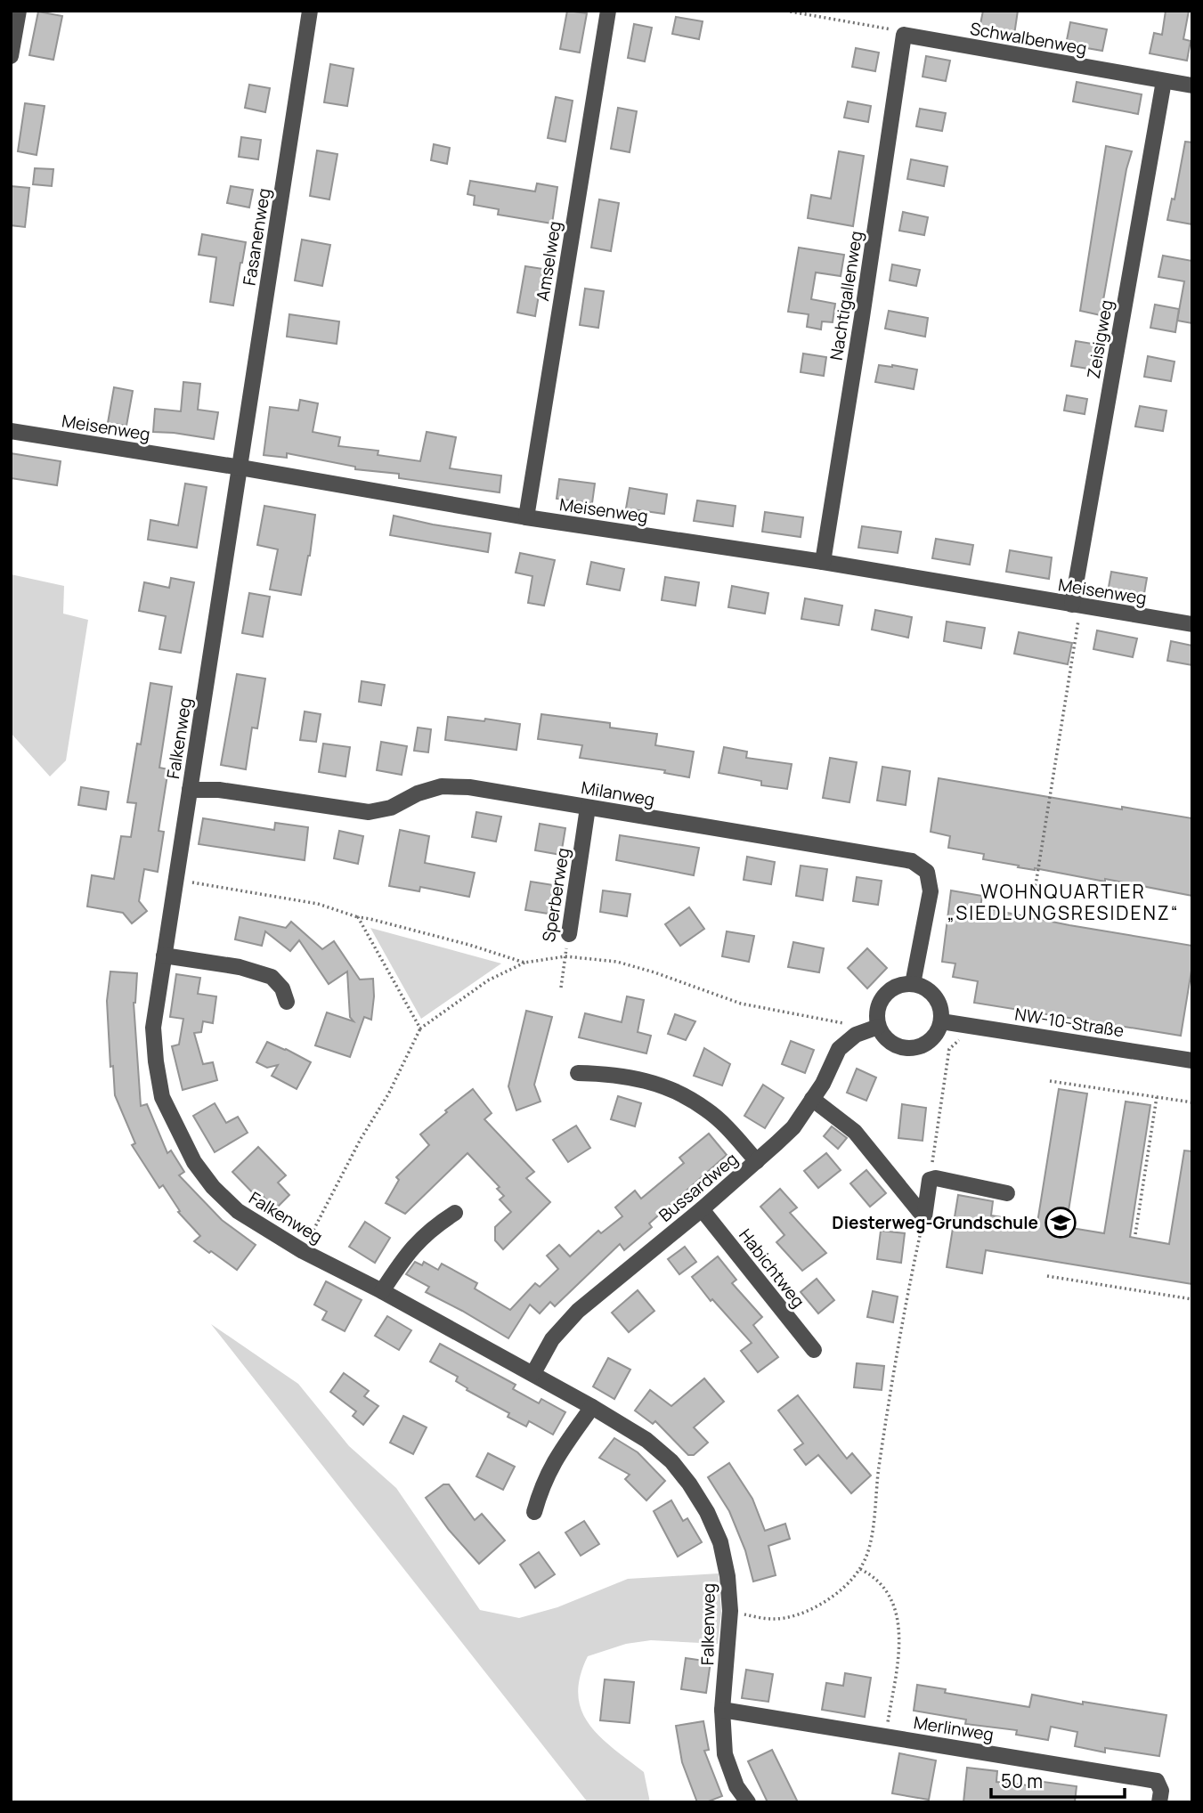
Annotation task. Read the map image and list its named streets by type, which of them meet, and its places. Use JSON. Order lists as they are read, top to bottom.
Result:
{
  "streets": {
    "street": [
      "Schwalbenweg",
      "Fasanenweg",
      "Amselweg",
      "Nachtigallenweg",
      "Zeisigweg",
      "Meisenweg",
      "Falkenweg",
      "Milanweg",
      "Sperberweg",
      "NW-10-Straße",
      "Bussardweg",
      "Habichtweg",
      "Merlinweg"
    ]
  },
  "crossings": [
    ["Schwalbenweg", "Nachtigallenweg"],
    ["Schwalbenweg", "Zeisigweg"],
    ["Fasanenweg", "Meisenweg"],
    ["Fasanenweg", "Falkenweg"],
    ["Amselweg", "Meisenweg"],
    ["Nachtigallenweg", "Meisenweg"],
    ["Zeisigweg", "Meisenweg"],
    ["Meisenweg", "Falkenweg"],
    ["Falkenweg", "Milanweg"],
    ["Falkenweg", "Bussardweg"],
    ["Falkenweg", "Merlinweg"],
    ["Milanweg", "Sperberweg"],
    ["Milanweg", "NW-10-Straße"],
    ["Milanweg", "Bussardweg"],
    ["NW-10-Straße", "Bussardweg"],
    ["Bussardweg", "Habichtweg"]
  ],
  "districts": ["WOHNQUARTIER „SIEDLUNGSRESIDENZ“"],
  "places": {
    "school or university": ["Diesterweg-Grundschule"]
  },
  "scale_bar": "50 m"
}
